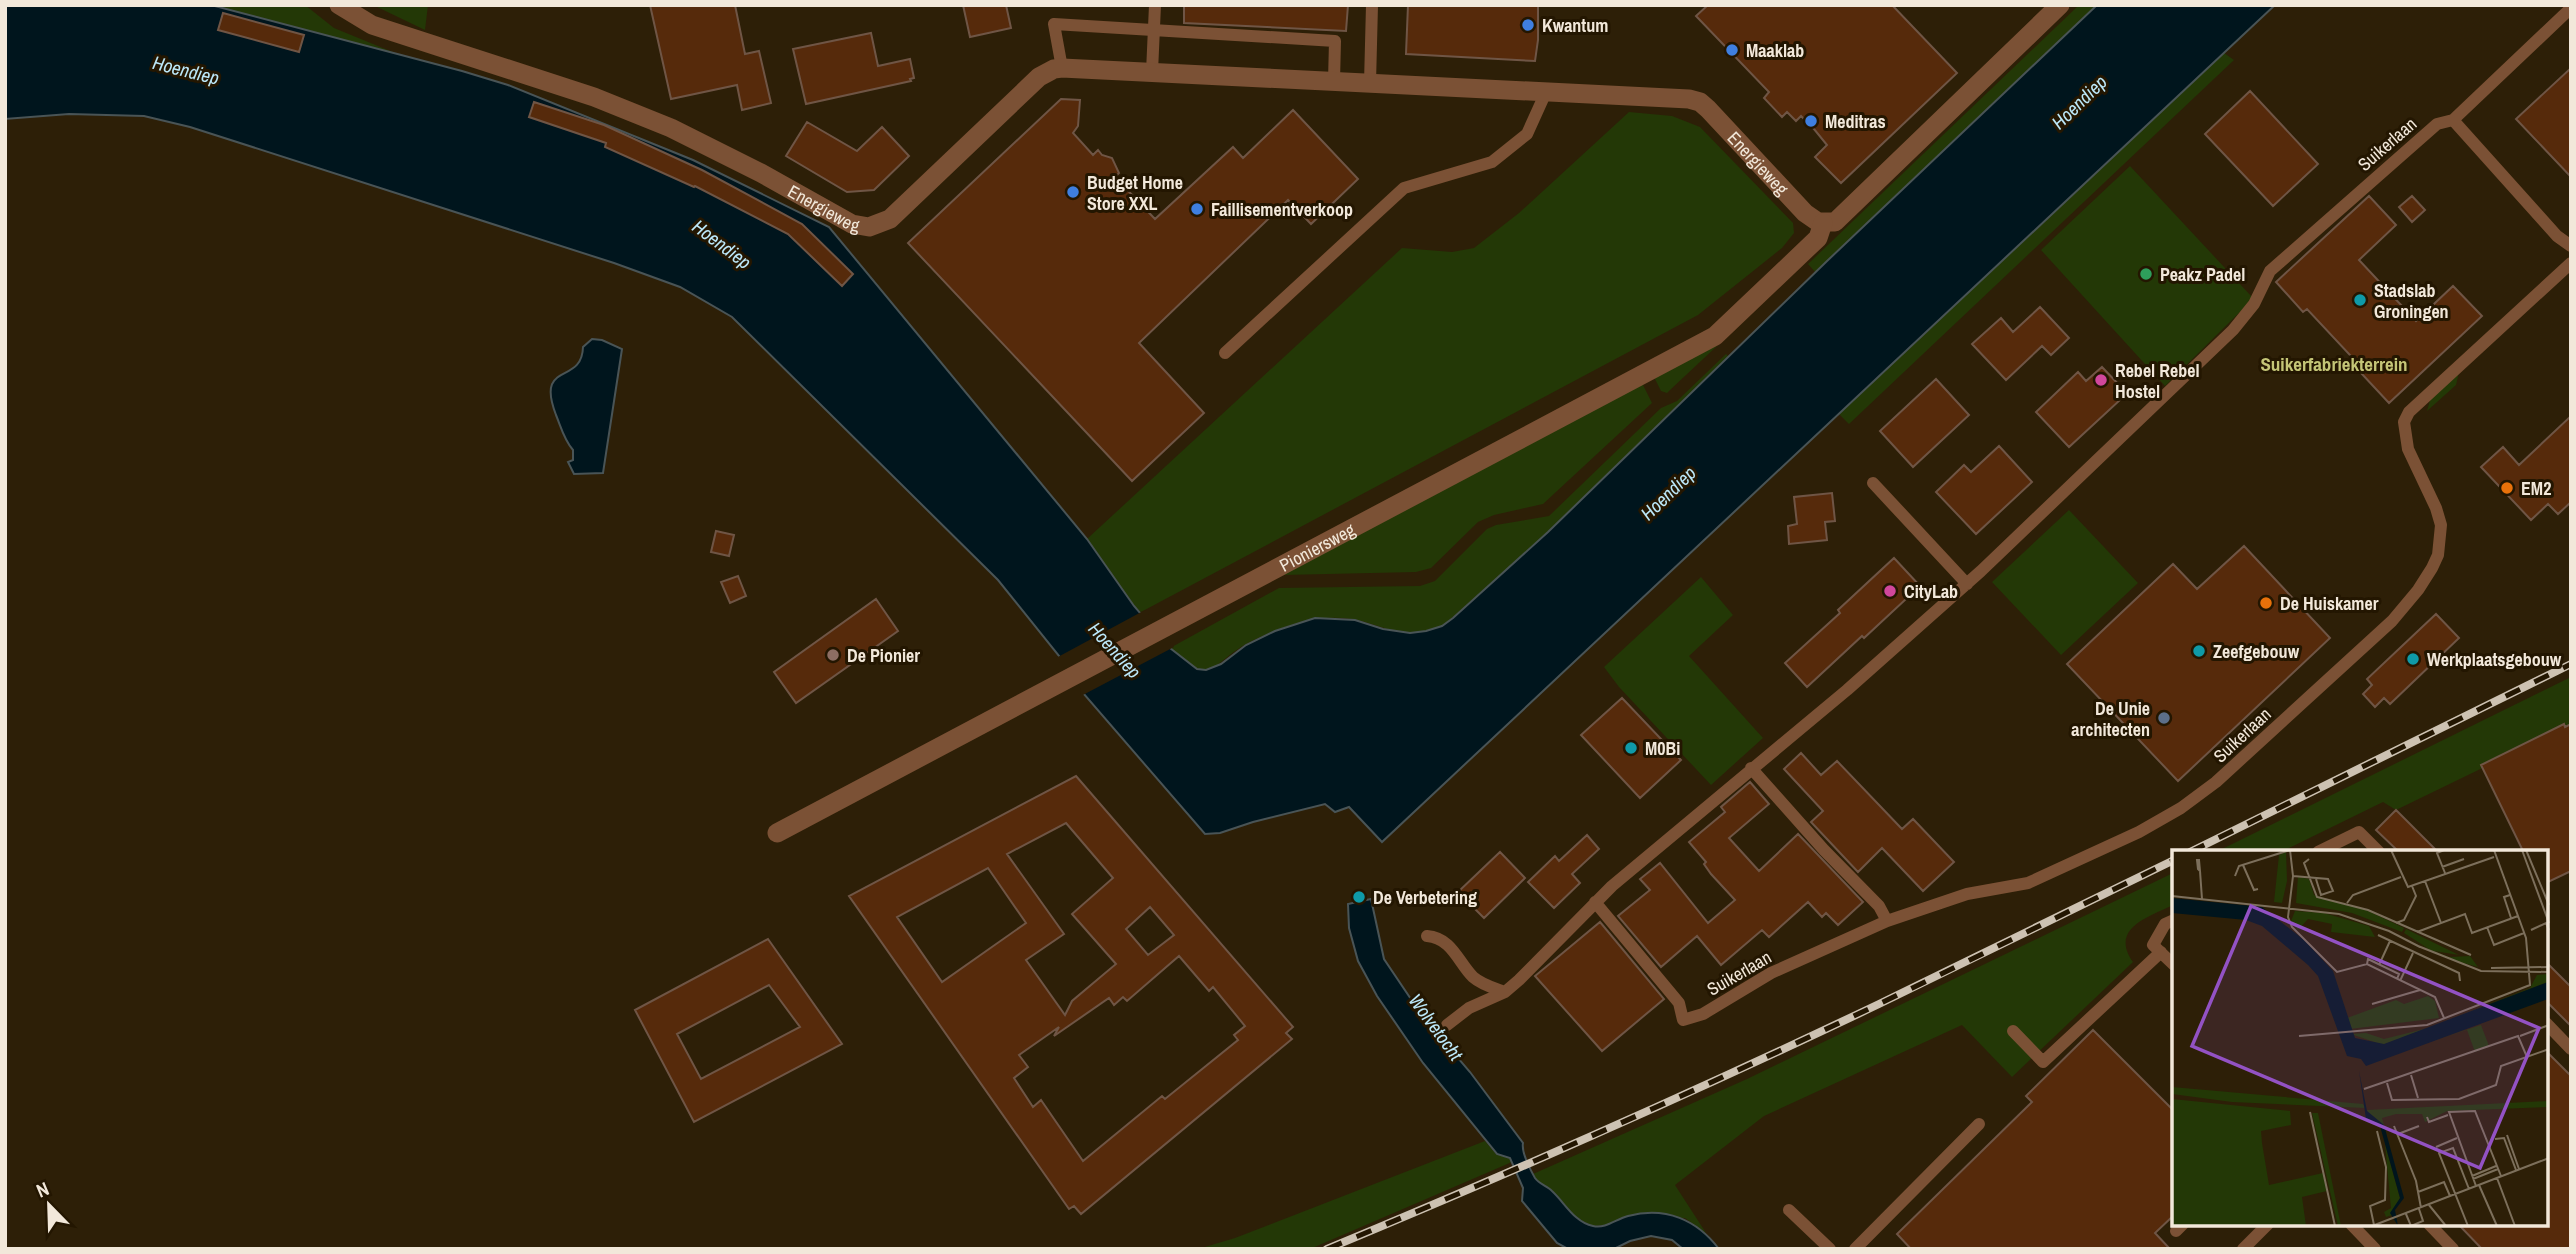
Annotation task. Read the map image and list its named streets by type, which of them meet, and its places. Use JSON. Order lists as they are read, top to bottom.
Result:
{
  "streets": {
    "street": ["Energieweg", "Pioniersweg"],
    "lane": ["Suikerlaan"]
  },
  "crossings": [
    ["Energieweg", "Pioniersweg"]
  ],
  "districts": ["Suikerfabriekterrein"],
  "water": ["Hoendiep", "Wolvetocht"],
  "places": [
    "Kwantum",
    "Maaklab",
    "Meditras",
    "Budget Home Store XXL",
    "Faillisementverkoop",
    "Peakz Padel",
    "Stadslab Groningen",
    "Rebel Rebel Hostel",
    "EM2",
    "CityLab",
    "De Huiskamer",
    "Zeefgebouw",
    "De Pionier",
    "Werkplaatsgebouw",
    "De Unie architecten",
    "M0Bi",
    "De Verbetering"
  ],
  "north": "top left"
}
